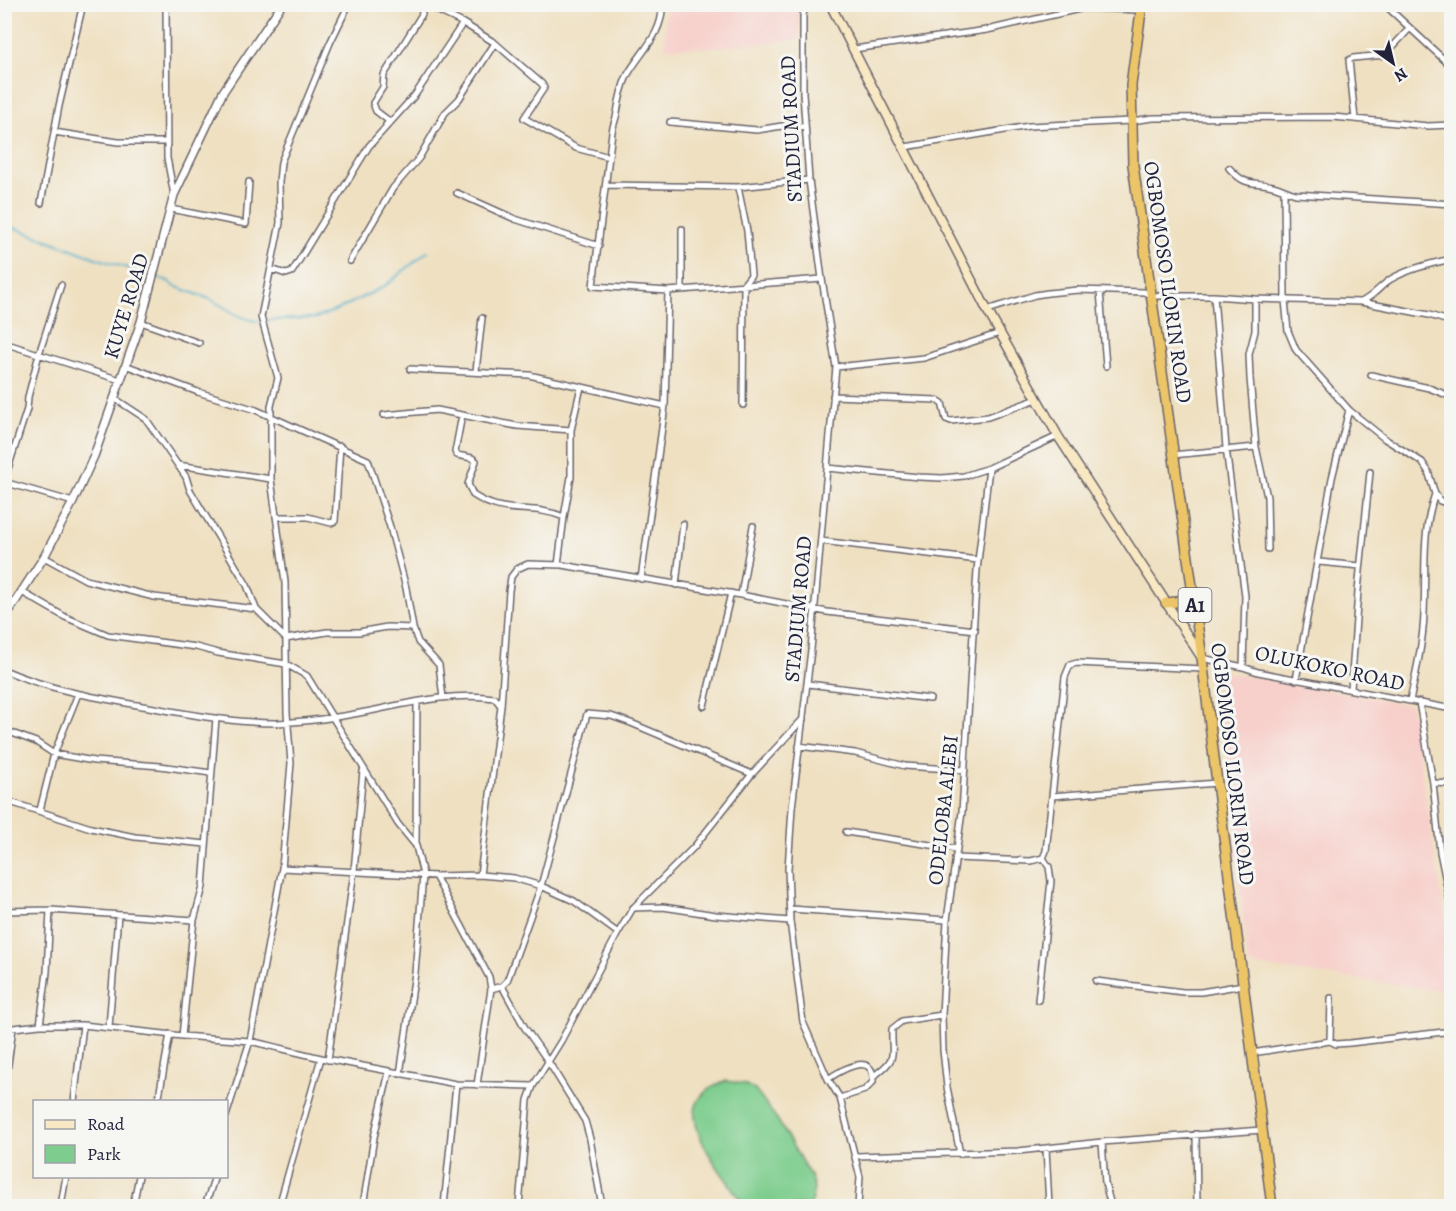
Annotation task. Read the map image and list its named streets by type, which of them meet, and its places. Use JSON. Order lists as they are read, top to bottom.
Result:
{
  "streets": {
    "highway": ["OGBOMOSO ILORIN ROAD", "A1"],
    "street": [
      "STADIUM ROAD",
      "KUYE ROAD",
      "OLUKOKO ROAD",
      "ODELOBA ALEBI"
    ]
  },
  "crossings": [
    ["OGBOMOSO ILORIN ROAD", "OLUKOKO ROAD"]
  ],
  "legend": ["Road", "Park"],
  "north": "bottom right"
}
